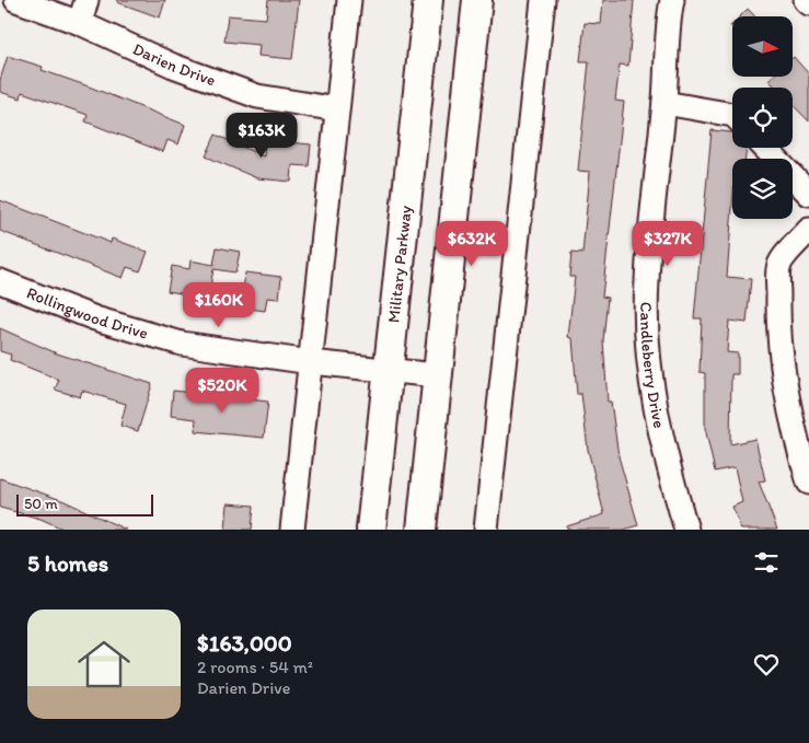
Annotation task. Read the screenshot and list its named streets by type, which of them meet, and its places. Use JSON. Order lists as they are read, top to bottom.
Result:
{
  "streets": {
    "main road": ["Military Parkway"],
    "street": ["Darien Drive", "Rollingwood Drive", "Candleberry Drive"]
  },
  "crossings": [
    ["Military Parkway", "Rollingwood Drive"]
  ],
  "scale_bar": "50 m",
  "north": "right",
  "page": {
    "price": [
      "$163K",
      "$632K",
      "$327K",
      "$160K",
      "$520K"
    ],
    "scale": "50 m",
    "heading": "5 homes",
    "list": [
      {
        "name": "$163,000",
        "note": "2 rooms · 54 m² · Darien Drive"
      }
    ]
  }
}
